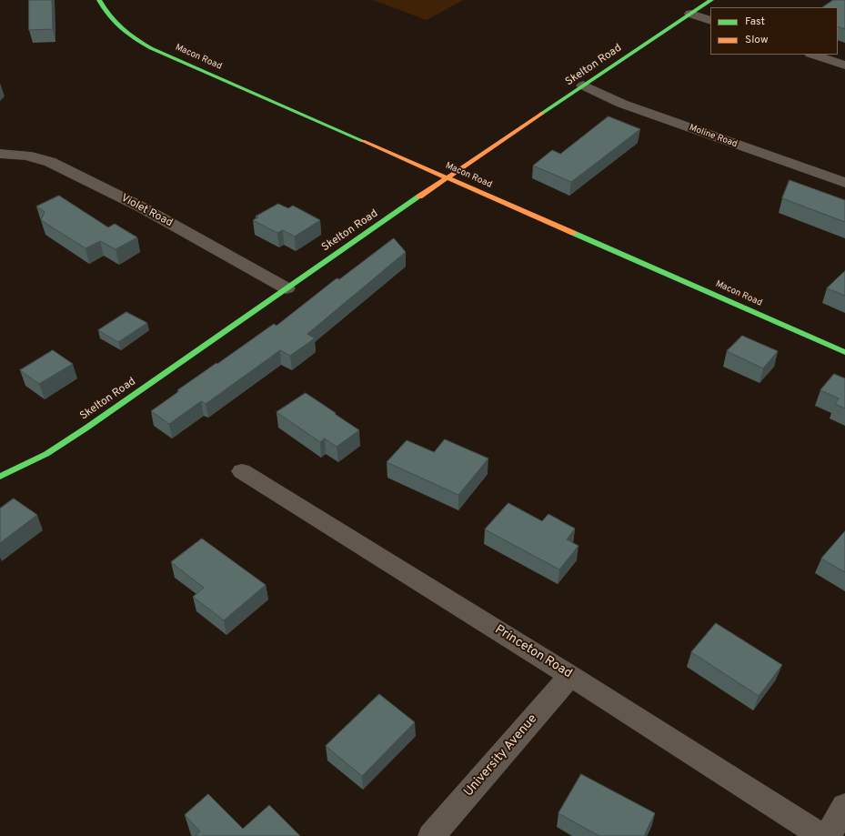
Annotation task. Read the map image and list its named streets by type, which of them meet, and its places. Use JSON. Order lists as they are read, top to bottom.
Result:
{
  "streets": {
    "street": [
      "Macon Road",
      "Skelton Road",
      "Moline Road",
      "Violet Road",
      "Princeton Road",
      "University Avenue"
    ]
  },
  "crossings": [
    ["Macon Road", "Skelton Road"],
    ["Skelton Road", "Moline Road"],
    ["Skelton Road", "Violet Road"],
    ["Princeton Road", "University Avenue"]
  ],
  "legend": ["Fast", "Slow"]
}
